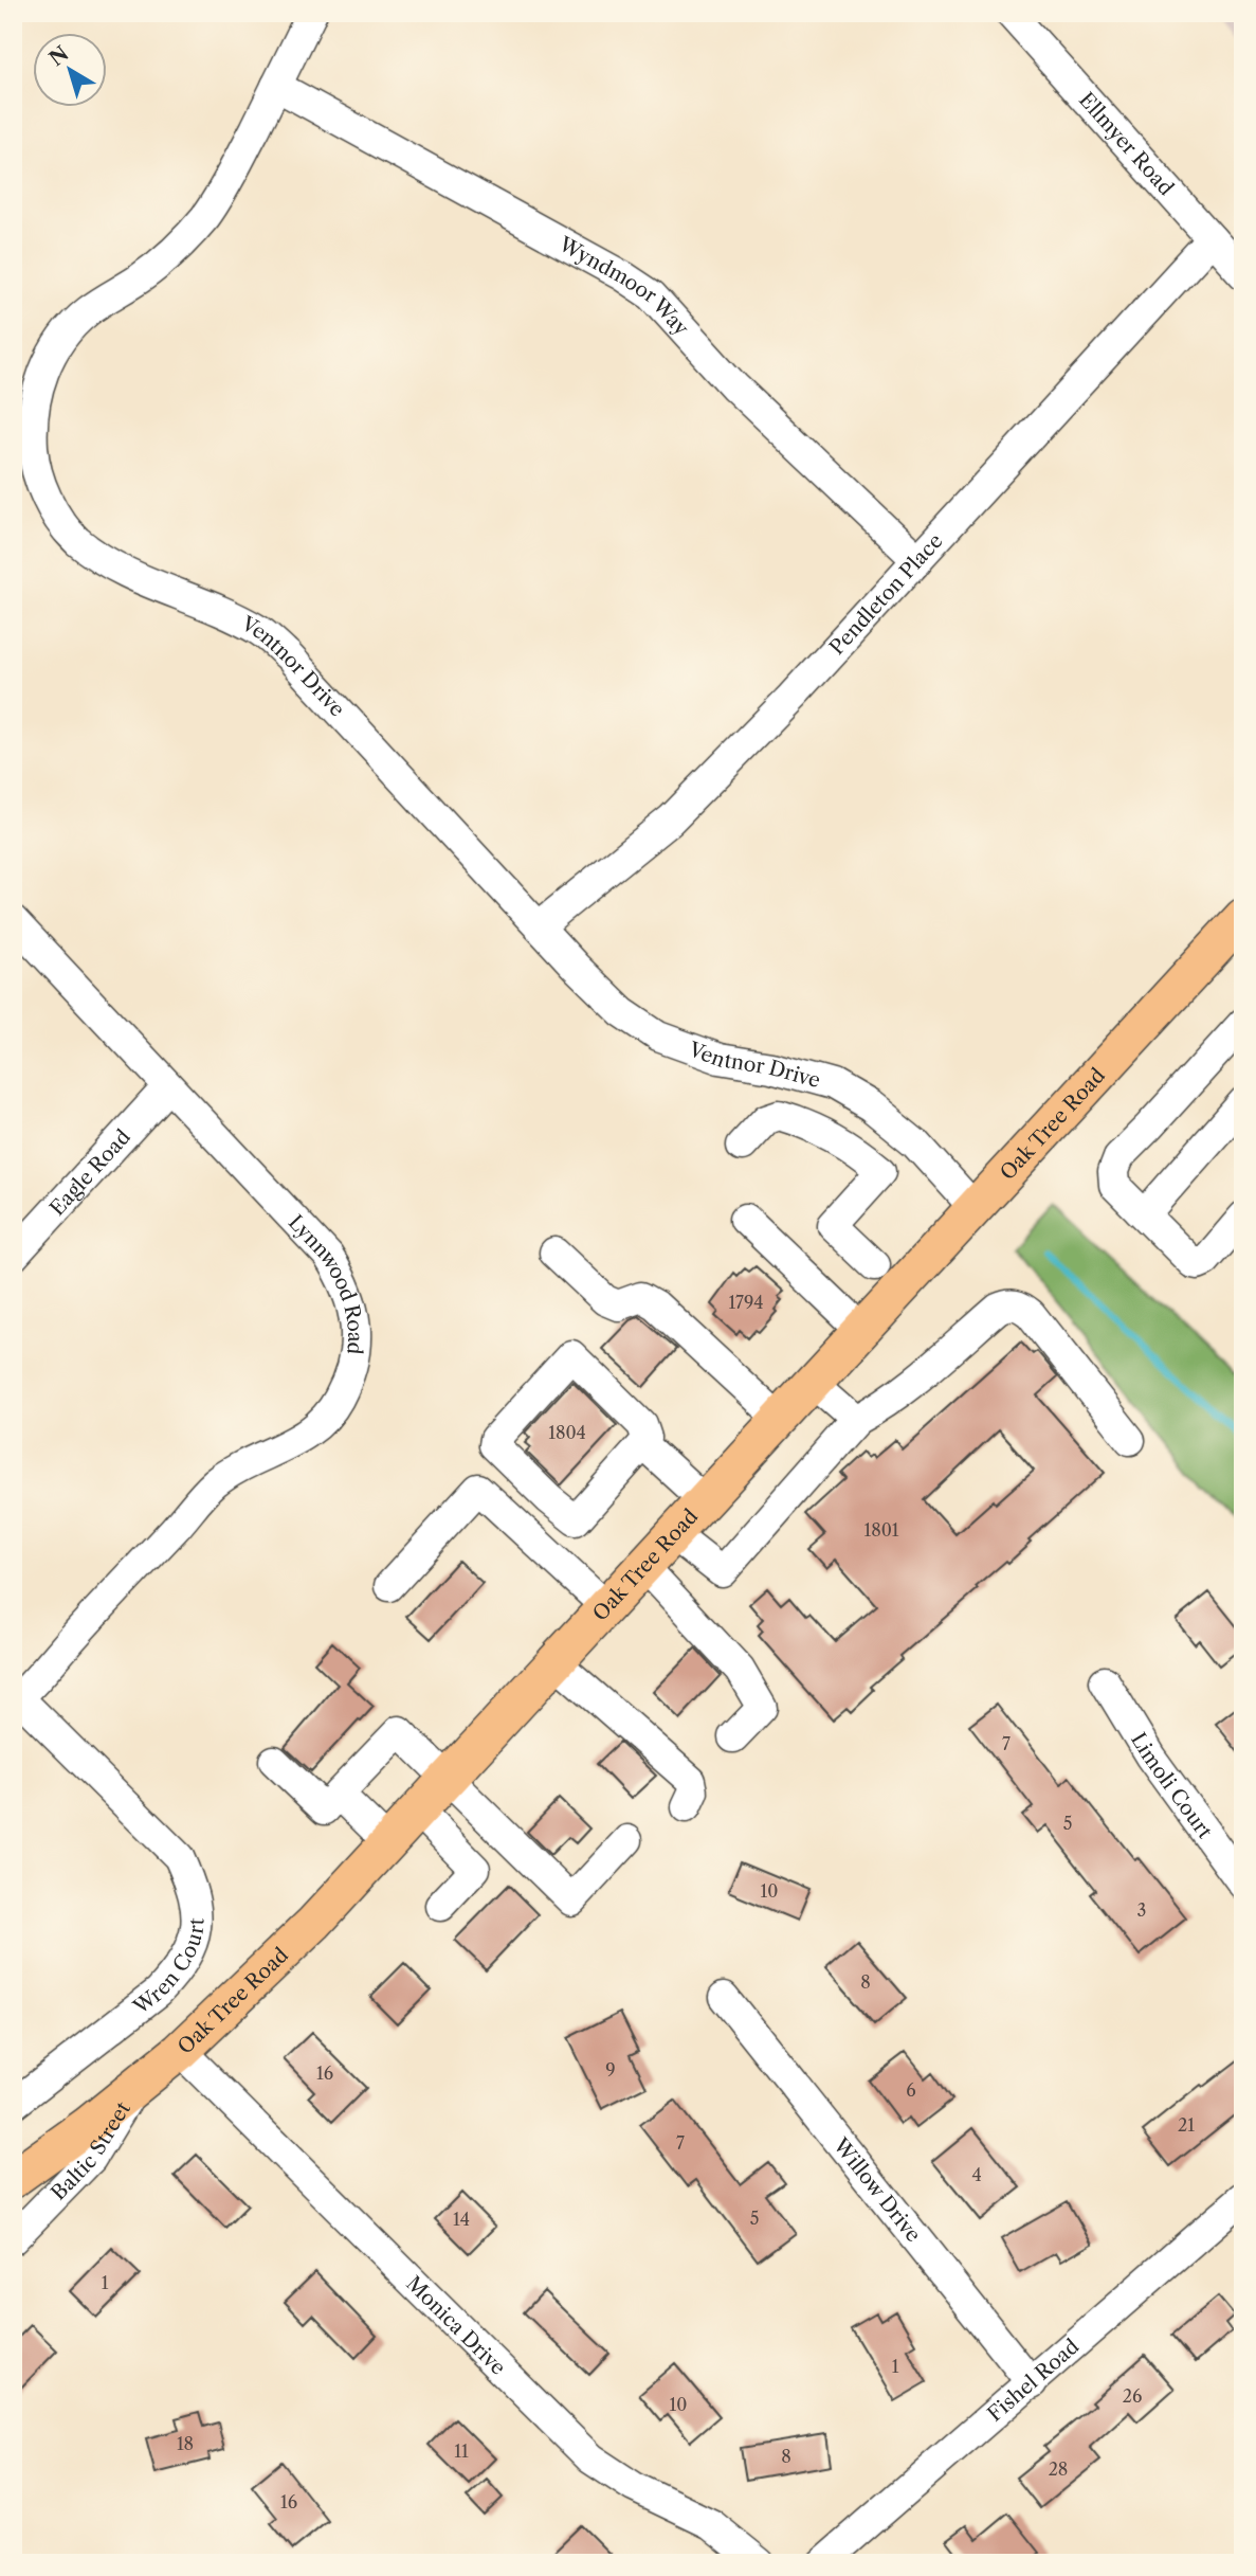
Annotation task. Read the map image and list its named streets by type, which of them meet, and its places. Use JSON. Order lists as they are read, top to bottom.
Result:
{
  "streets": {
    "main road": ["Oak Tree Road"],
    "street": [
      "Ellmyer Road",
      "Wyndmoor Way",
      "Pendleton Place",
      "Ventnor Drive",
      "Eagle Road",
      "Lynnwood Road",
      "Limoli Court",
      "Wren Court",
      "Baltic Street",
      "Willow Drive",
      "Monica Drive",
      "Fishel Road"
    ]
  },
  "crossings": [
    ["Ellmyer Road", "Pendleton Place"],
    ["Wyndmoor Way", "Pendleton Place"],
    ["Wyndmoor Way", "Ventnor Drive"],
    ["Pendleton Place", "Ventnor Drive"],
    ["Ventnor Drive", "Oak Tree Road"],
    ["Oak Tree Road", "Baltic Street"],
    ["Oak Tree Road", "Monica Drive"],
    ["Eagle Road", "Lynnwood Road"],
    ["Lynnwood Road", "Wren Court"],
    ["Willow Drive", "Fishel Road"]
  ],
  "house_numbers": [
    "1794",
    "1804",
    "1801",
    "7",
    "5",
    "10",
    "3",
    "8",
    "9",
    "16",
    "6",
    "21",
    "7",
    "4",
    "5",
    "14",
    "1",
    "1",
    "26",
    "10",
    "18",
    "11",
    "8",
    "28",
    "16"
  ],
  "north": "top left"
}
